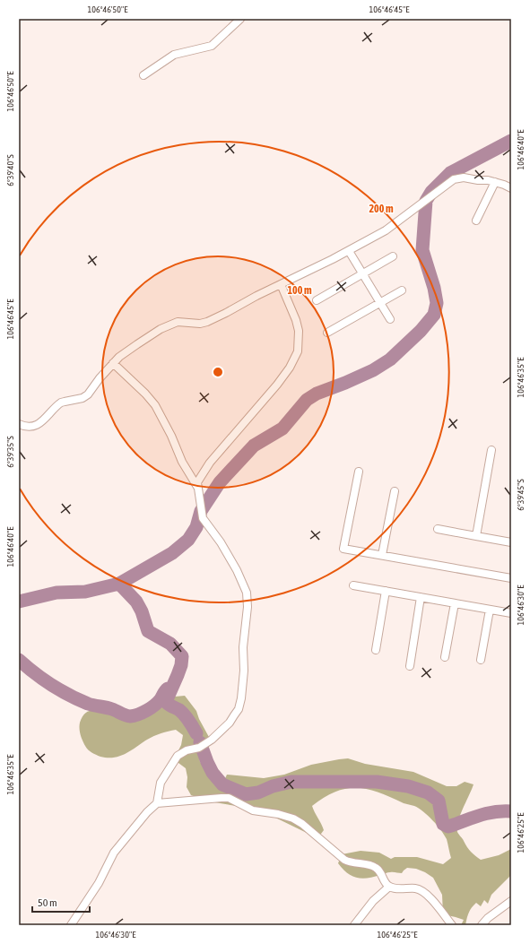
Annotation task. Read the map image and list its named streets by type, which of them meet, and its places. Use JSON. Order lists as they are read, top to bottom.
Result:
{
  "scale_bar": "50 m",
  "coordinates": [
    "106°46'50\"E",
    "106°46'45\"E",
    "106°46'40\"E",
    "6°39'40\"S",
    "106°46'35\"E",
    "6°39'35\"S",
    "6°39'45\"S",
    "106°46'30\"E",
    "106°46'25\"E"
  ],
  "rings": ["200 m", "100 m"]
}
